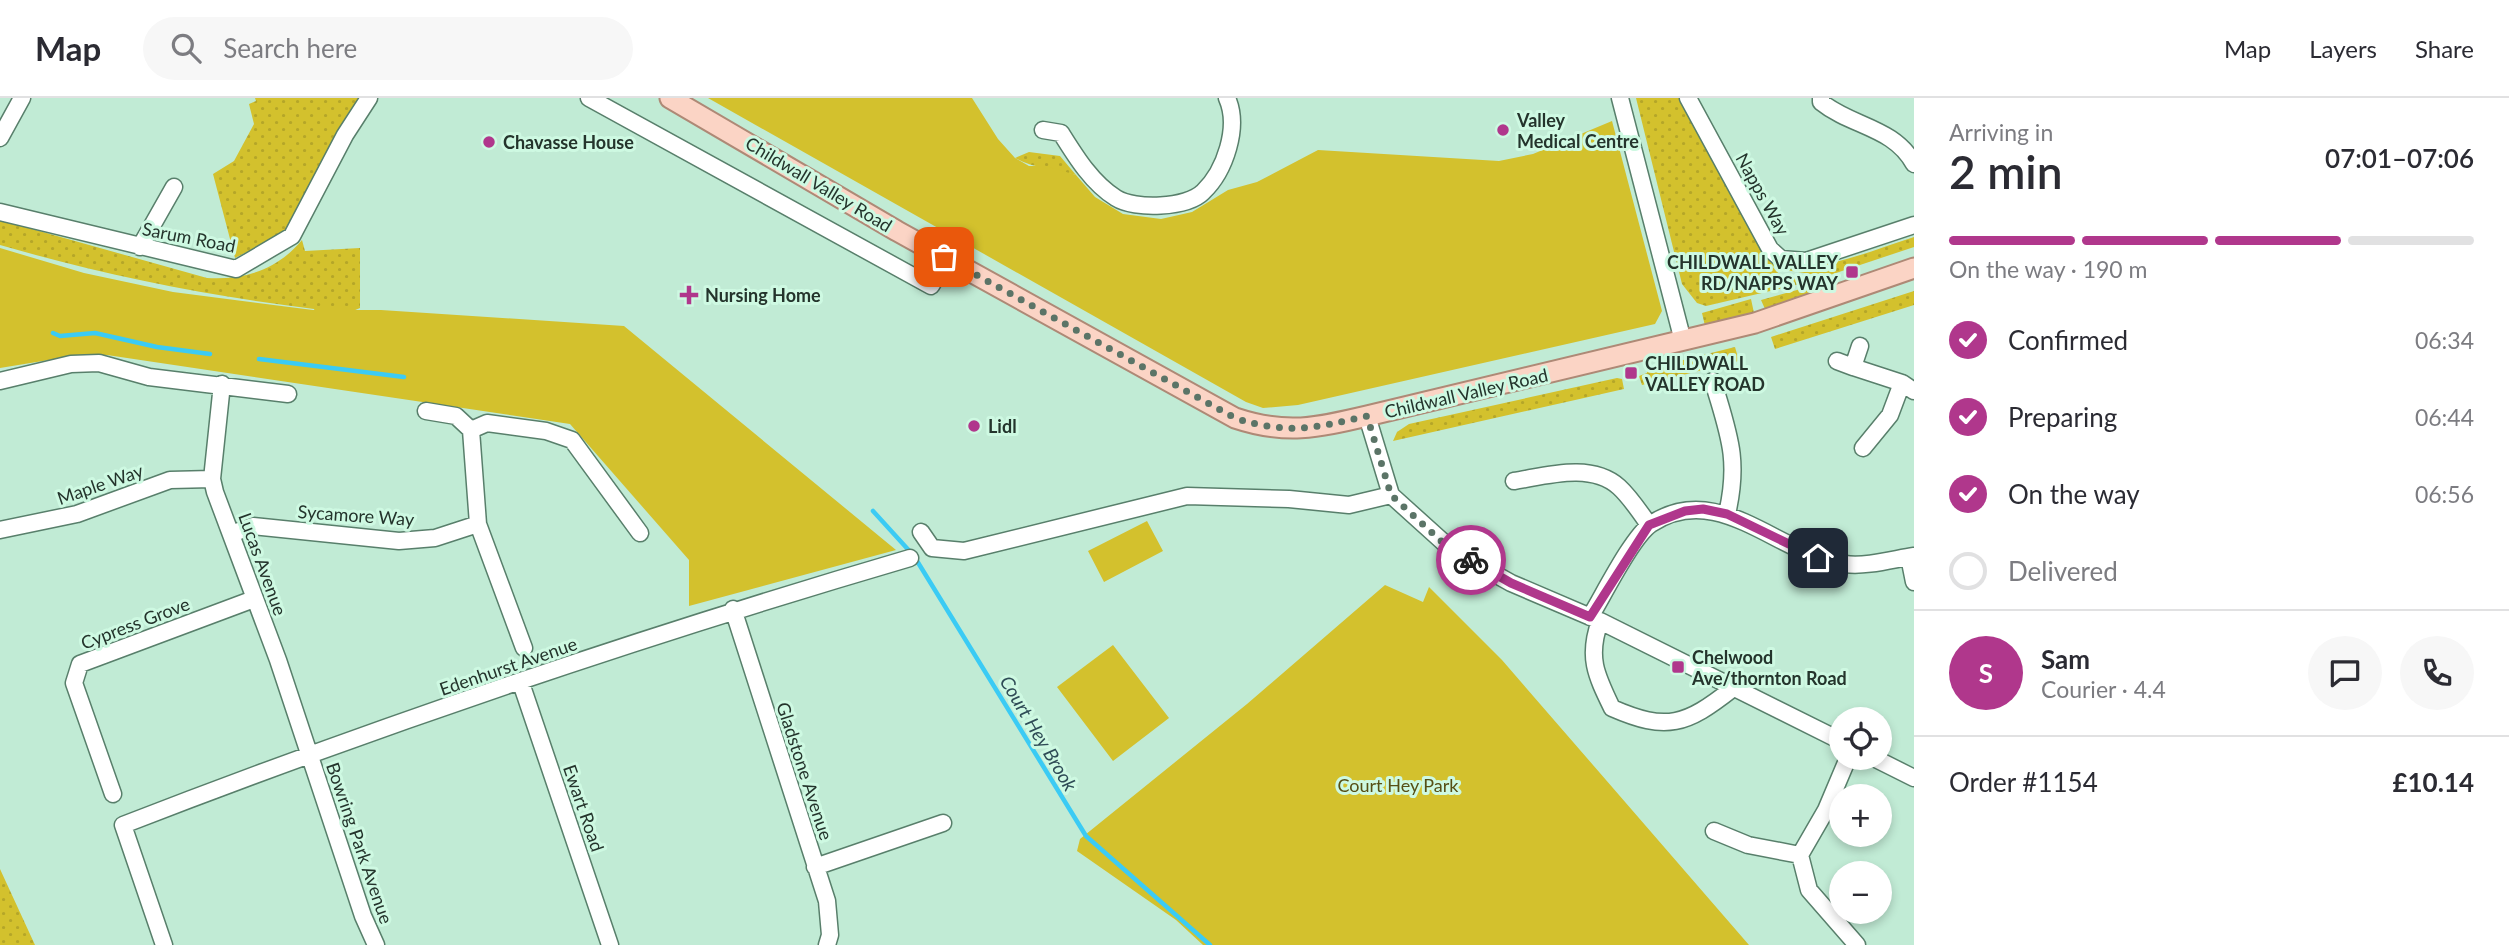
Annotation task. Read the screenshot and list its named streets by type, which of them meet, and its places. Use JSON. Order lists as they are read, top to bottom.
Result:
{
  "streets": {
    "main road": ["Childwall Valley Road"],
    "street": [
      "Napps Way",
      "Sarum Road",
      "Maple Way",
      "Sycamore Way",
      "Lucas Avenue",
      "Cypress Grove",
      "Edenhurst Avenue",
      "Gladstone Avenue",
      "Ewart Road",
      "Bowring Park Avenue"
    ]
  },
  "crossings": [
    ["Maple Way", "Lucas Avenue"],
    ["Sycamore Way", "Lucas Avenue"],
    ["Lucas Avenue", "Cypress Grove"],
    ["Lucas Avenue", "Edenhurst Avenue"],
    ["Lucas Avenue", "Bowring Park Avenue"],
    ["Edenhurst Avenue", "Gladstone Avenue"],
    ["Edenhurst Avenue", "Ewart Road"],
    ["Edenhurst Avenue", "Bowring Park Avenue"]
  ],
  "water": ["Court Hey Brook"],
  "parks": ["Court Hey Park"],
  "places": {
    "other": ["Valley Medical Centre", "Chavasse House", "Lidl"],
    "transit": ["CHILDWALL VALLEY RD/NAPPS WAY", "CHILDWALL VALLEY ROAD", "Chelwood Ave/thornton Road"],
    "health": ["Nursing Home"]
  },
  "page": {
    "header": "Map",
    "search": "Search here",
    "nav": ["Map", "Layers", "Share"],
    "heading": ["2 min", "Arriving in", "07:01–07:06"],
    "panel": [
      "Sam",
      "Courier · 4.4",
      "Order #1154",
      "£10.14"
    ],
    "bar": "On the way · 190 m",
    "list": [
      ["Confirmed", "06:34"],
      ["Preparing", "06:44"],
      ["On the way", "06:56"],
      "Delivered"
    ],
    "round": "S",
    "map_buttons": ["+", "−"]
  }
}
